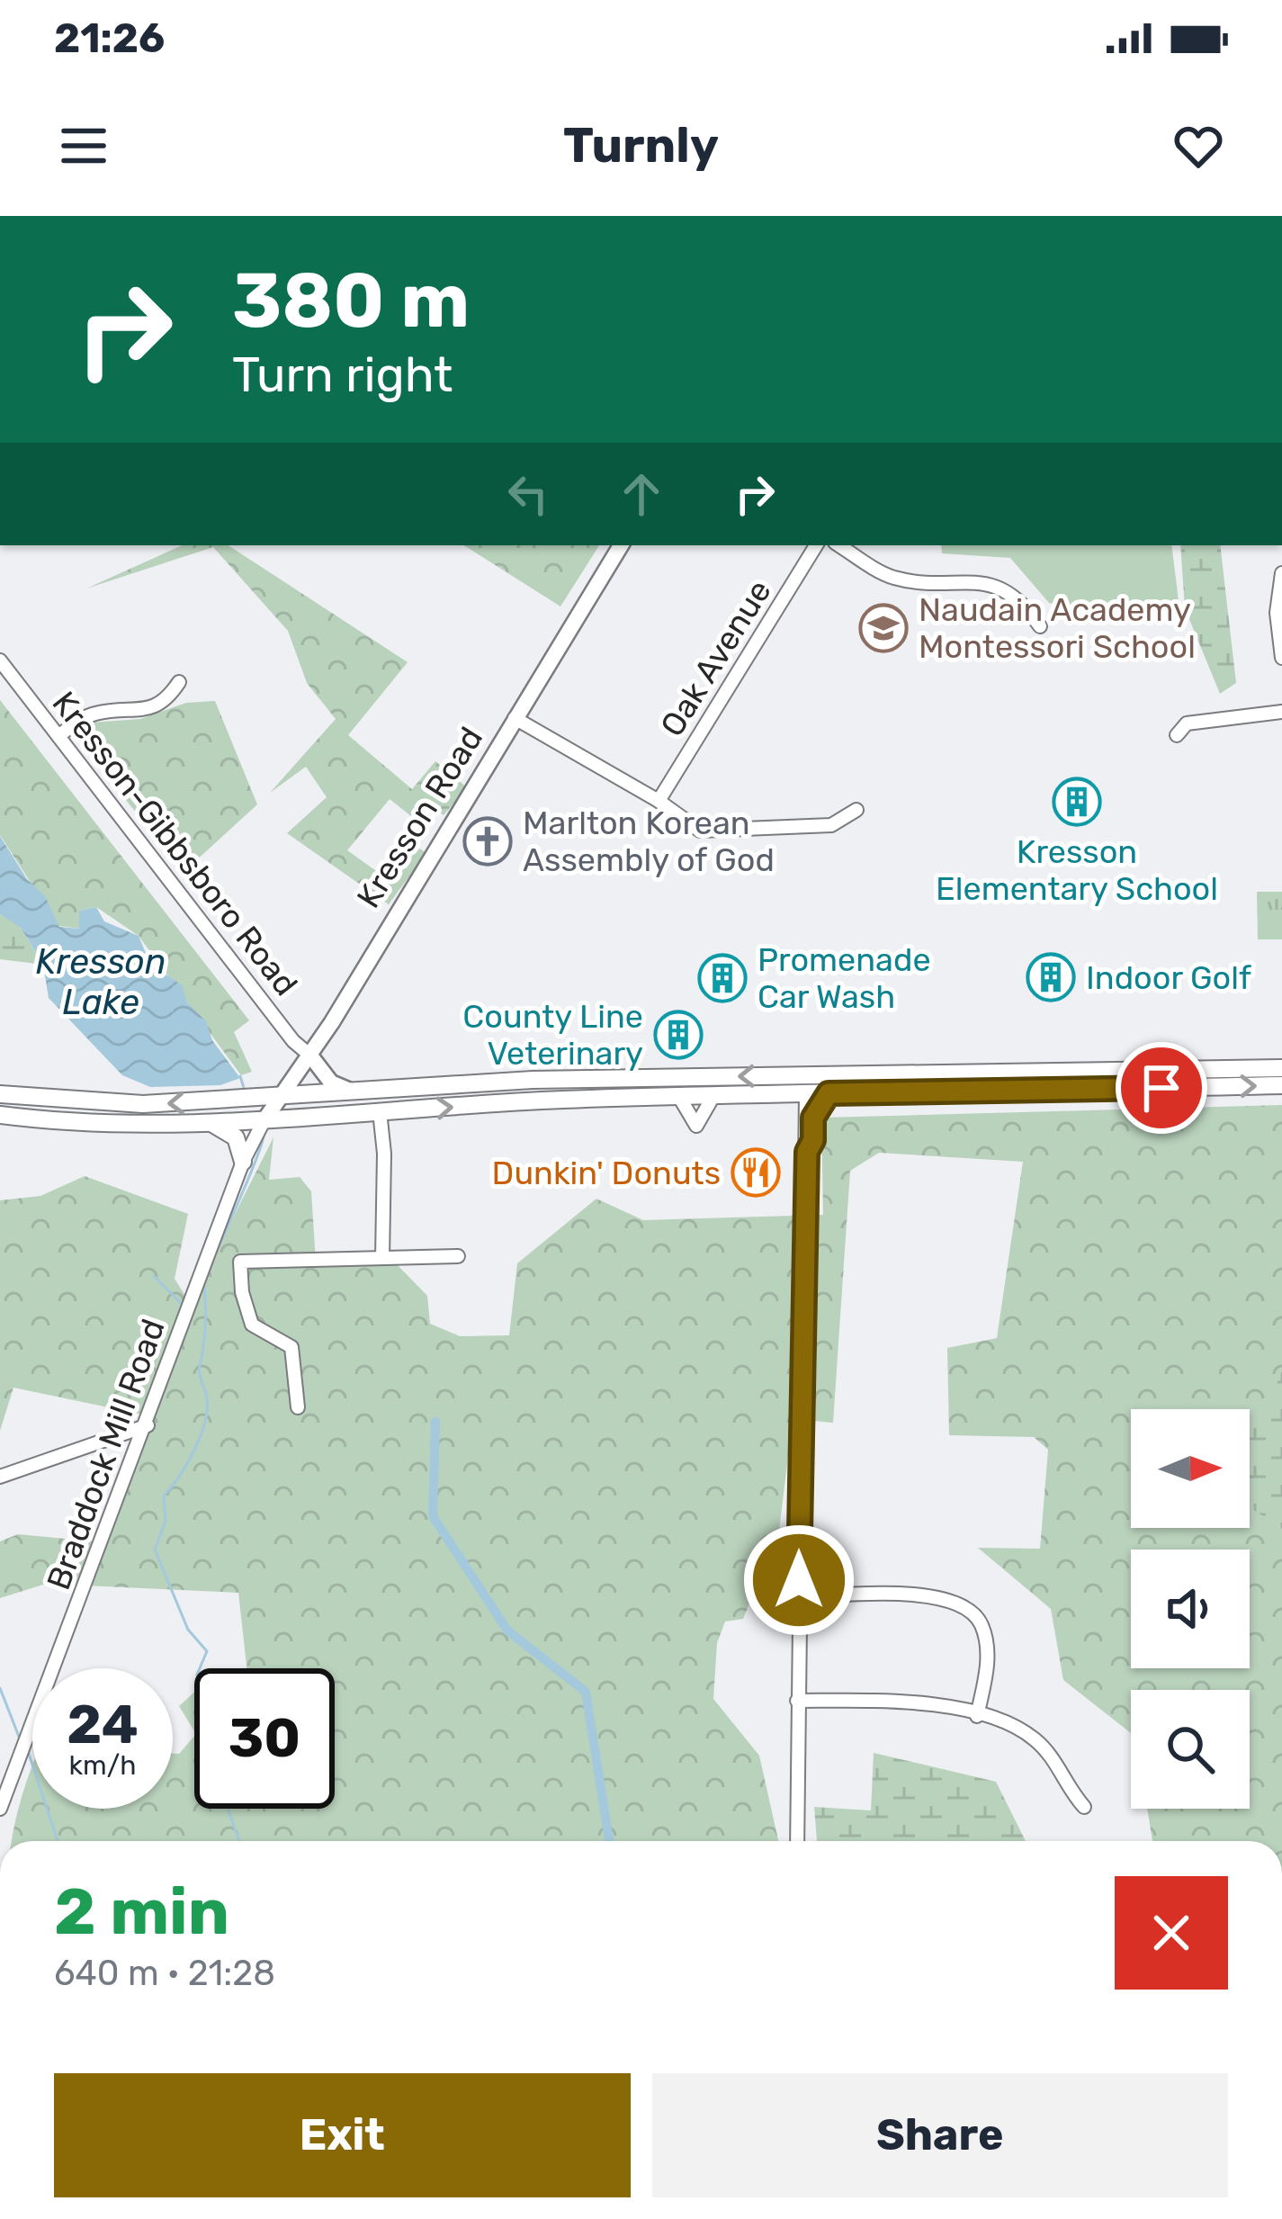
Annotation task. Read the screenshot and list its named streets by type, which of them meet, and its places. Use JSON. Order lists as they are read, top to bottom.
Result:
{
  "streets": {
    "main road": ["Kresson Road"],
    "street": ["Oak Avenue", "Kresson-Gibbsboro Road", "Braddock Mill Road"]
  },
  "crossings": [
    ["Kresson Road", "Kresson-Gibbsboro Road"],
    ["Kresson Road", "Braddock Mill Road"]
  ],
  "water": ["Kresson Lake"],
  "places": {
    "school or university": ["Naudain Academy Montessori School"],
    "building": [
      "Kresson Elementary School",
      "Indoor Golf",
      "Promenade Car Wash",
      "County Line Veterinary"
    ],
    "church": ["Marlton Korean Assembly of God"],
    "restaurant": ["Dunkin' Donuts"]
  },
  "north": "right",
  "page": {
    "status": "21:26",
    "header": "Turnly",
    "turn": ["380 m", "Turn right"],
    "speed": "24 km/h",
    "limit": "30",
    "heading": ["2 min", "640 m · 21:28"],
    "buttons": ["Exit", "Share"]
  }
}
